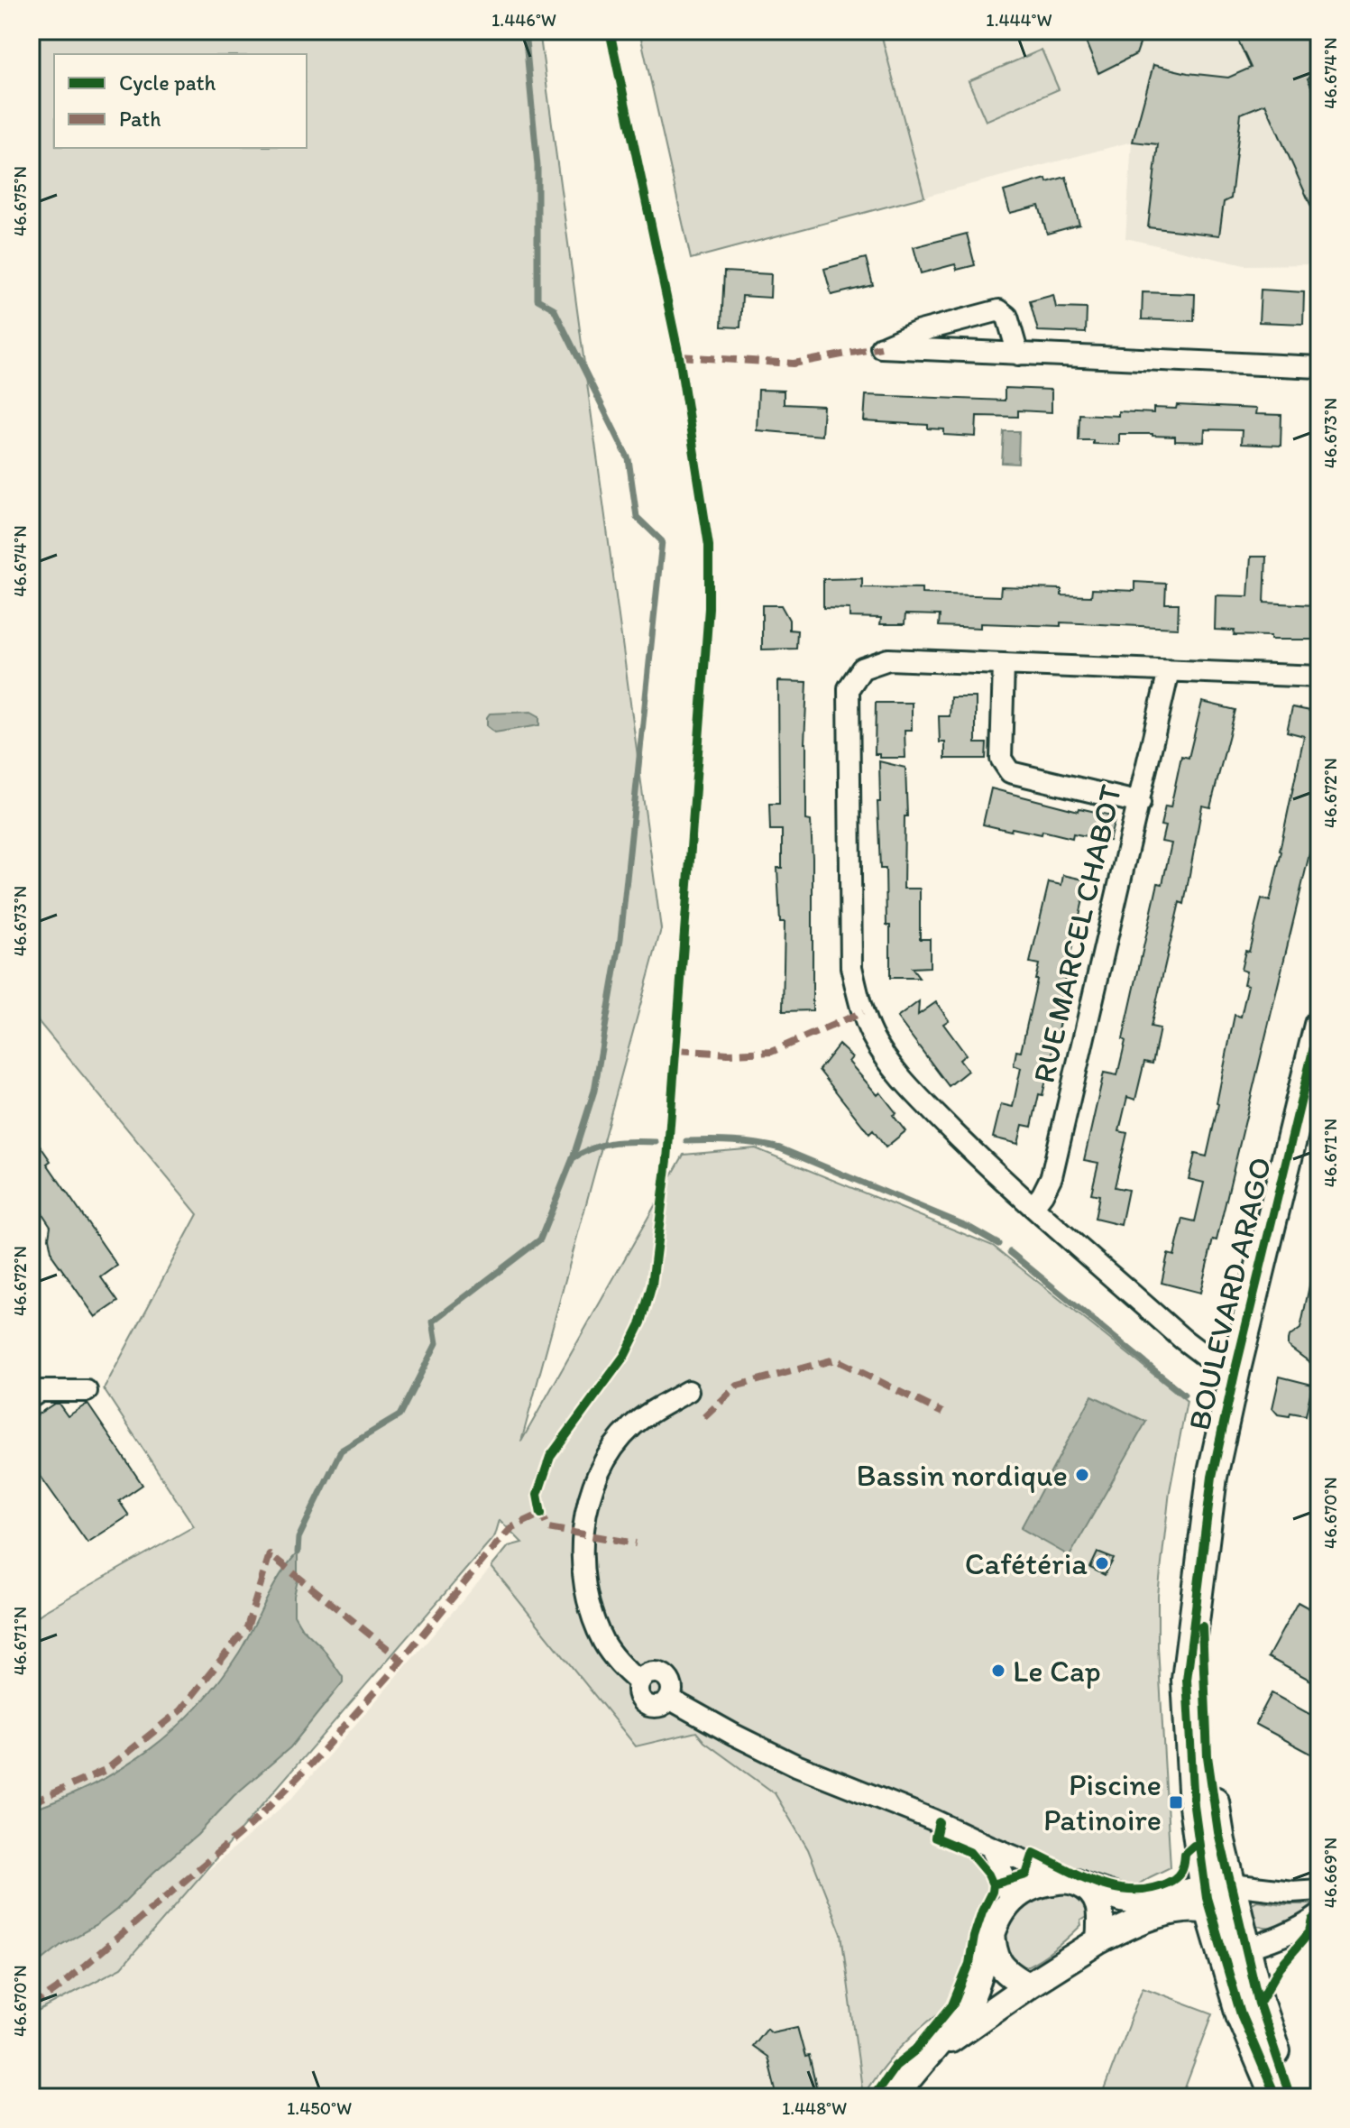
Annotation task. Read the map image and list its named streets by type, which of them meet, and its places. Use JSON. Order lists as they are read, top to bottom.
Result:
{
  "streets": {
    "main road": ["BOULEVARD ARAGO"],
    "street": ["RUE MARCEL CHABOT"]
  },
  "places": {
    "other": ["Bassin nordique", "Cafétéria", "Le Cap"],
    "transit": ["Piscine Patinoire"]
  },
  "legend": ["Cycle path", "Path"],
  "coordinates": [
    "1.446°W",
    "1.444°W",
    "46.674°N",
    "46.675°N",
    "46.673°N",
    "46.672°N",
    "46.671°N",
    "46.670°N",
    "46.669°N",
    "1.450°W",
    "1.448°W"
  ]
}
